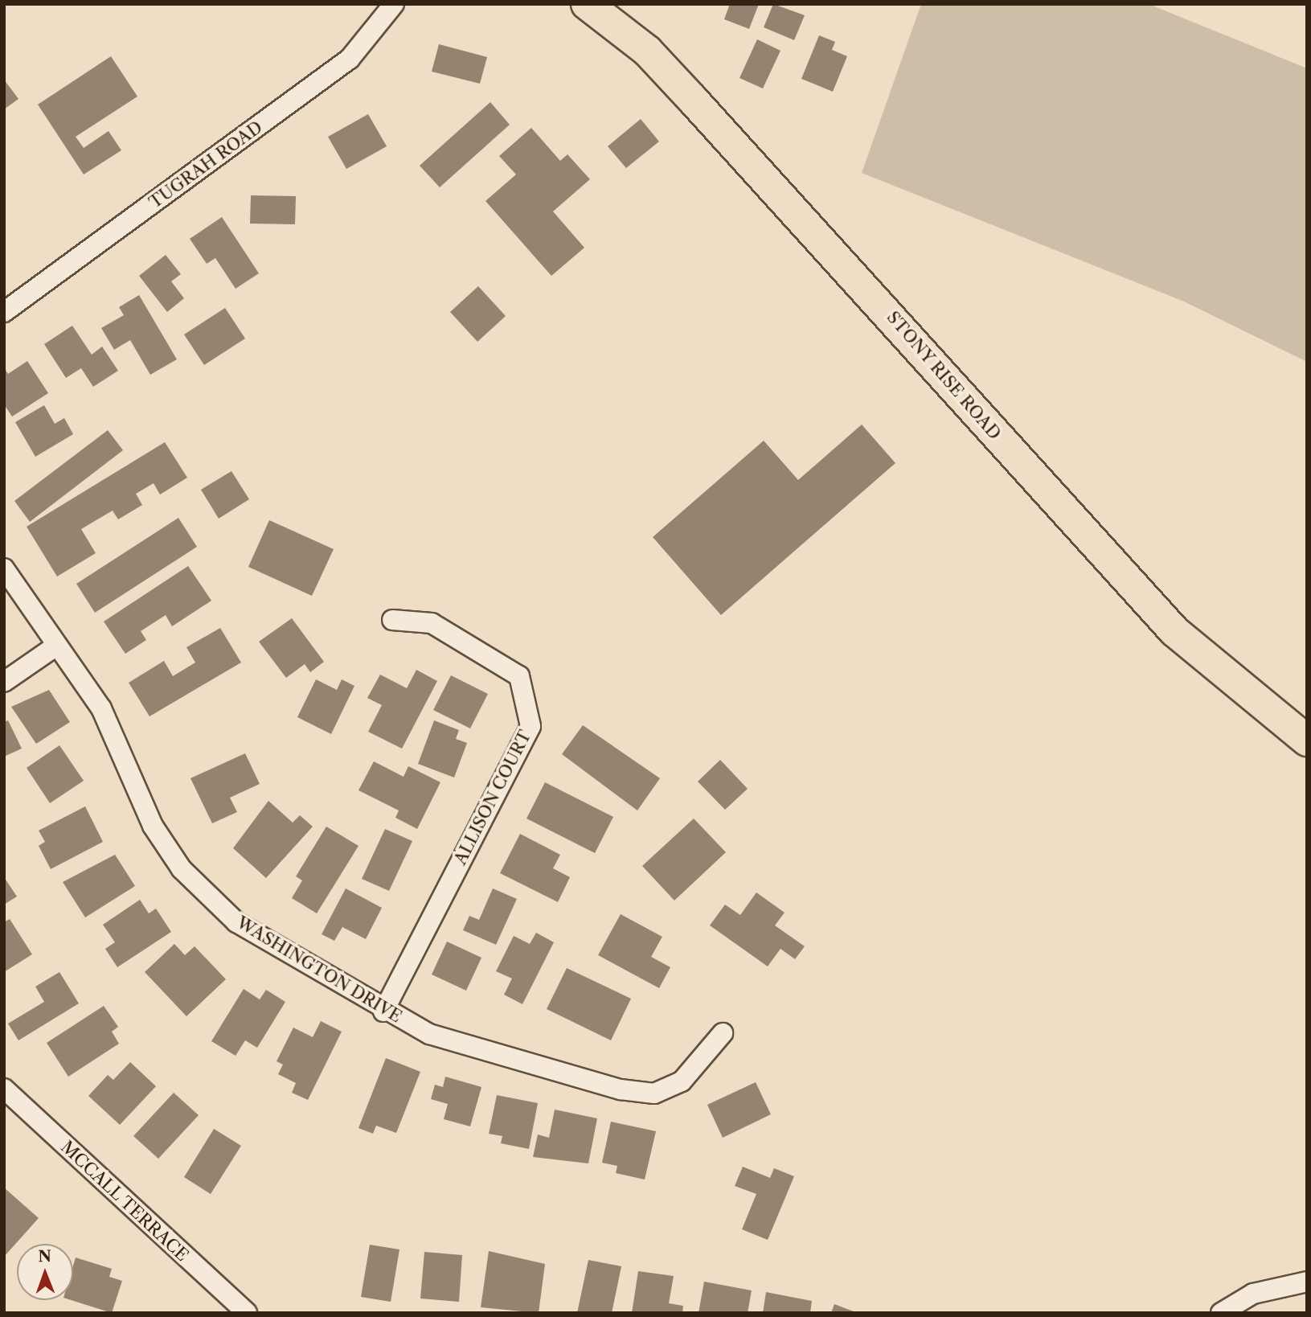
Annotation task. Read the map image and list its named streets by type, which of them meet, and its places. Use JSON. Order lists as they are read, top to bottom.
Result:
{
  "streets": {
    "main road": ["STONY RISE ROAD"],
    "street": [
      "TUGRAH ROAD",
      "ALLISON COURT",
      "WASHINGTON DRIVE",
      "MCCALL TERRACE"
    ]
  },
  "crossings": [
    ["ALLISON COURT", "WASHINGTON DRIVE"]
  ],
  "north": "top"
}
